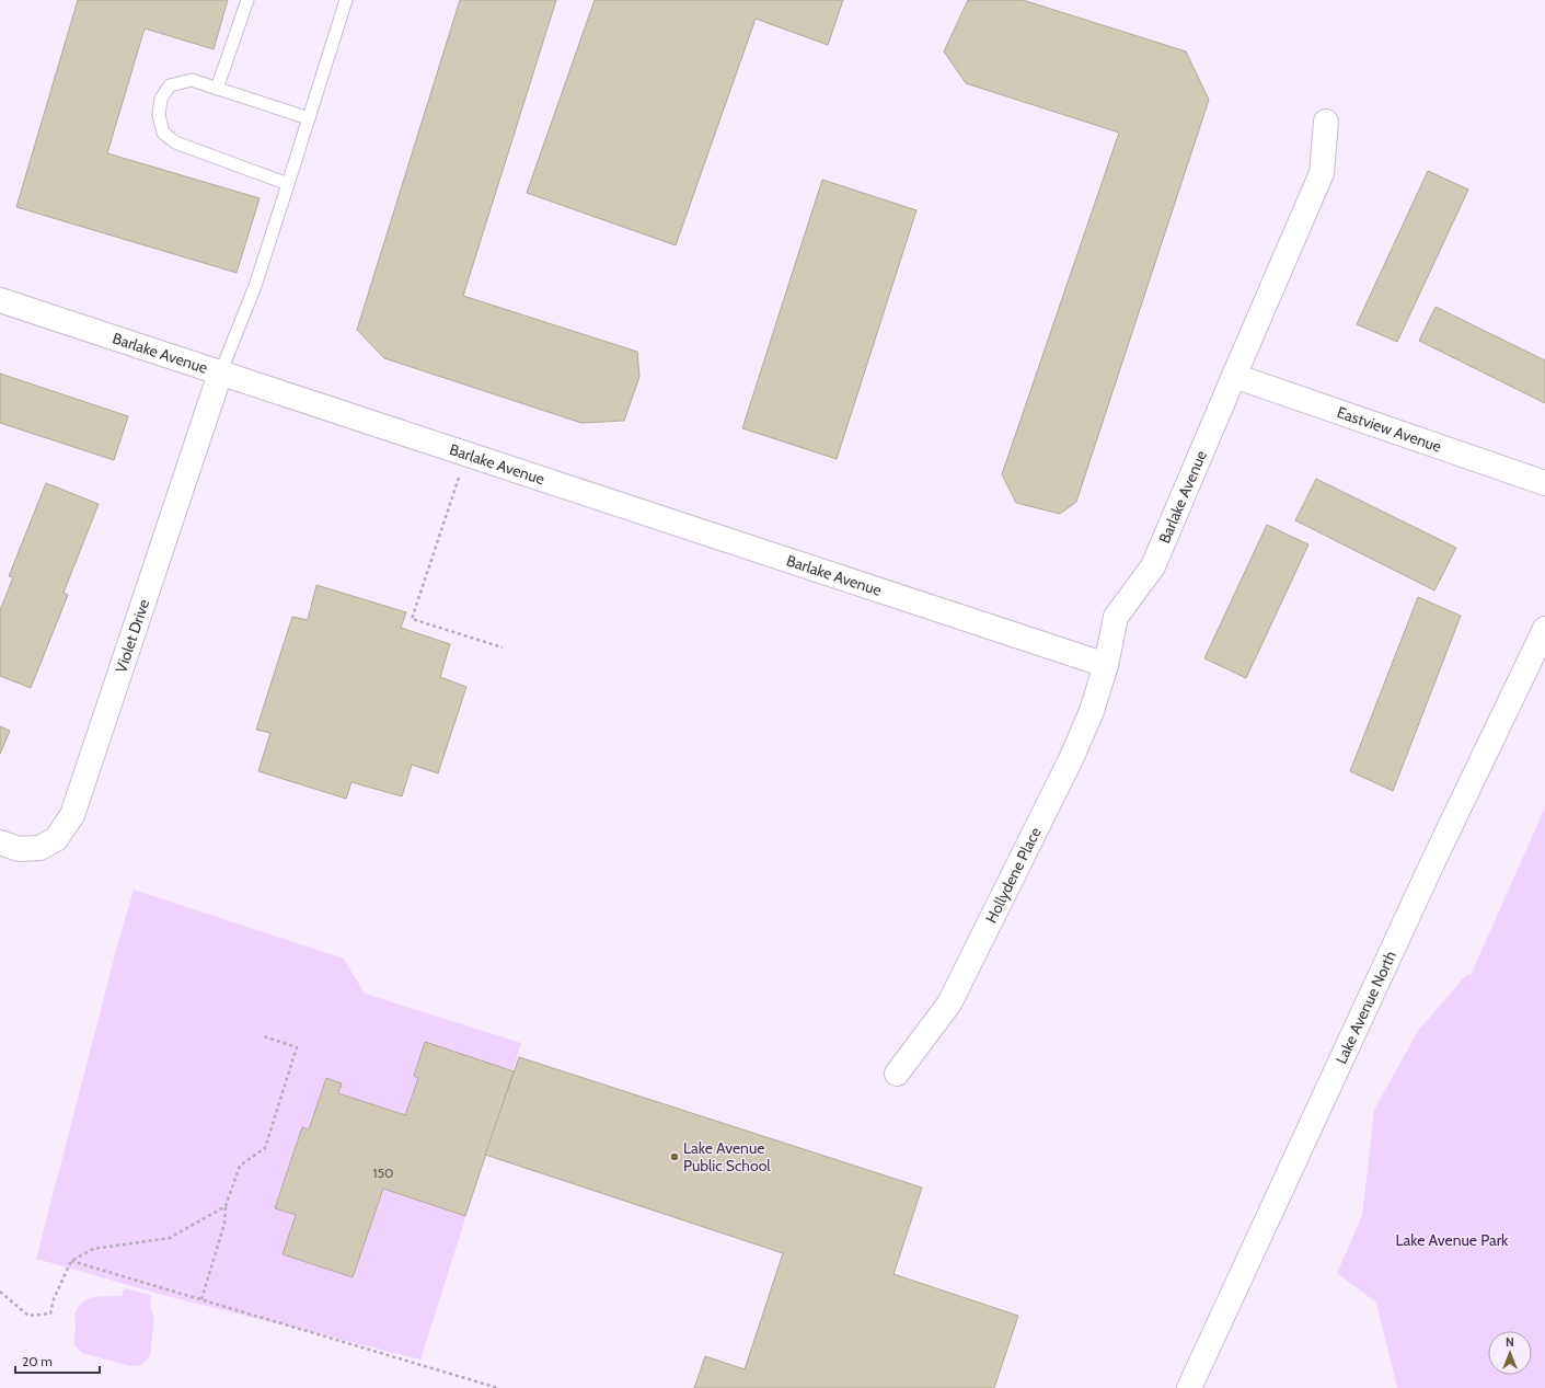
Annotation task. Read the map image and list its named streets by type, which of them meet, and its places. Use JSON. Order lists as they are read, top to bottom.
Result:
{
  "streets": {
    "street": [
      "Barlake Avenue",
      "Eastview Avenue",
      "Violet Drive",
      "Hollydene Place",
      "Lake Avenue North"
    ]
  },
  "crossings": [
    ["Barlake Avenue", "Eastview Avenue"],
    ["Barlake Avenue", "Violet Drive"],
    ["Barlake Avenue", "Hollydene Place"]
  ],
  "parks": ["Lake Avenue Park"],
  "places": ["Lake Avenue Public School"],
  "house_numbers": ["150"],
  "scale_bar": "20 m",
  "north": "top"
}
